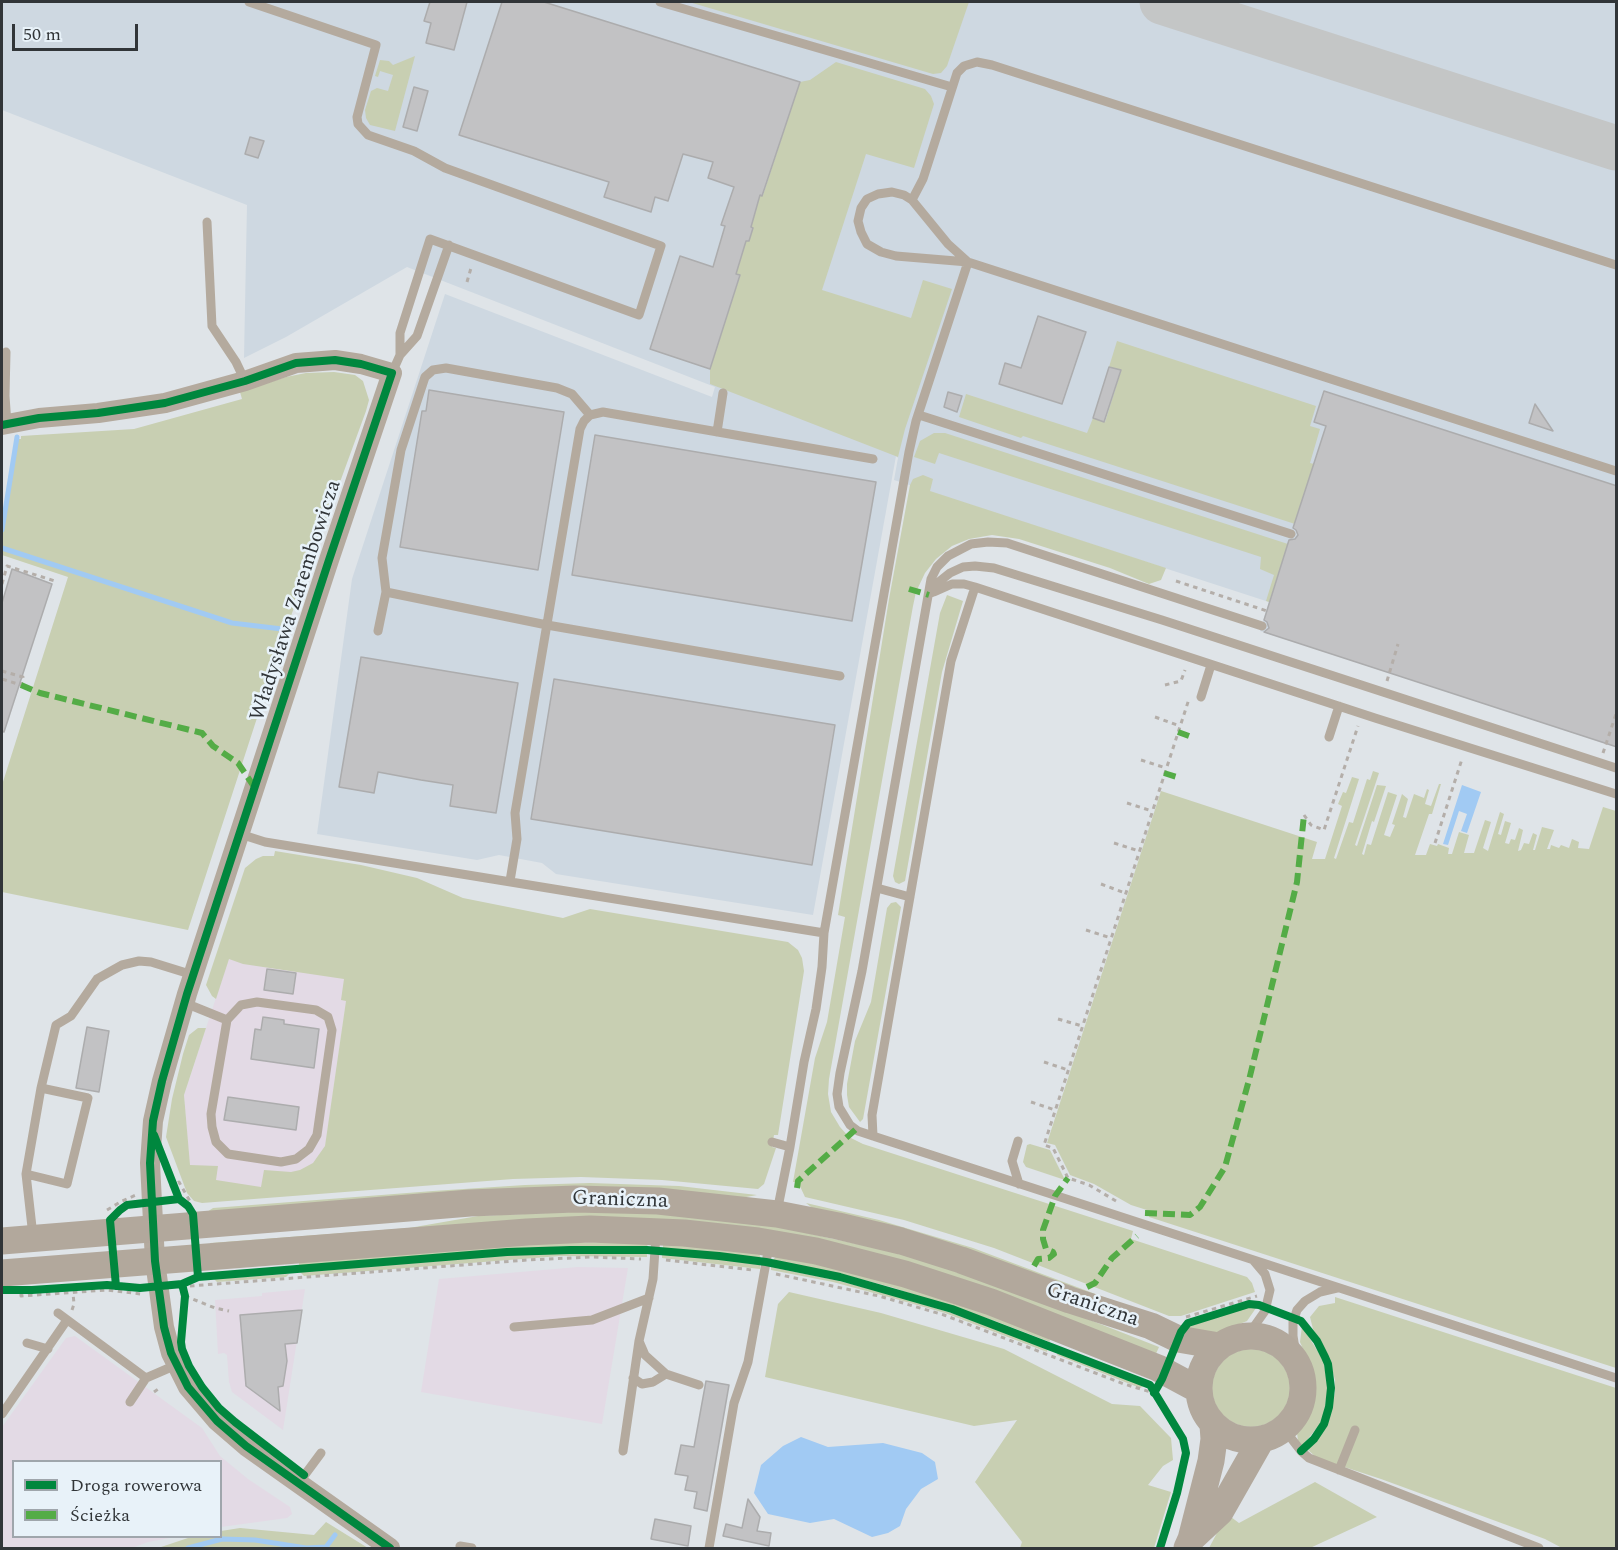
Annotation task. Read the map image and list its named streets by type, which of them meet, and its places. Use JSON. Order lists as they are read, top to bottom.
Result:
{
  "streets": {
    "main road": ["Graniczna"],
    "street": ["Władysława Zarembowicza"]
  },
  "crossings": [
    ["Władysława Zarembowicza", "Graniczna"]
  ],
  "legend": ["Droga rowerowa", "Ścieżka"],
  "scale_bar": "50 m"
}
